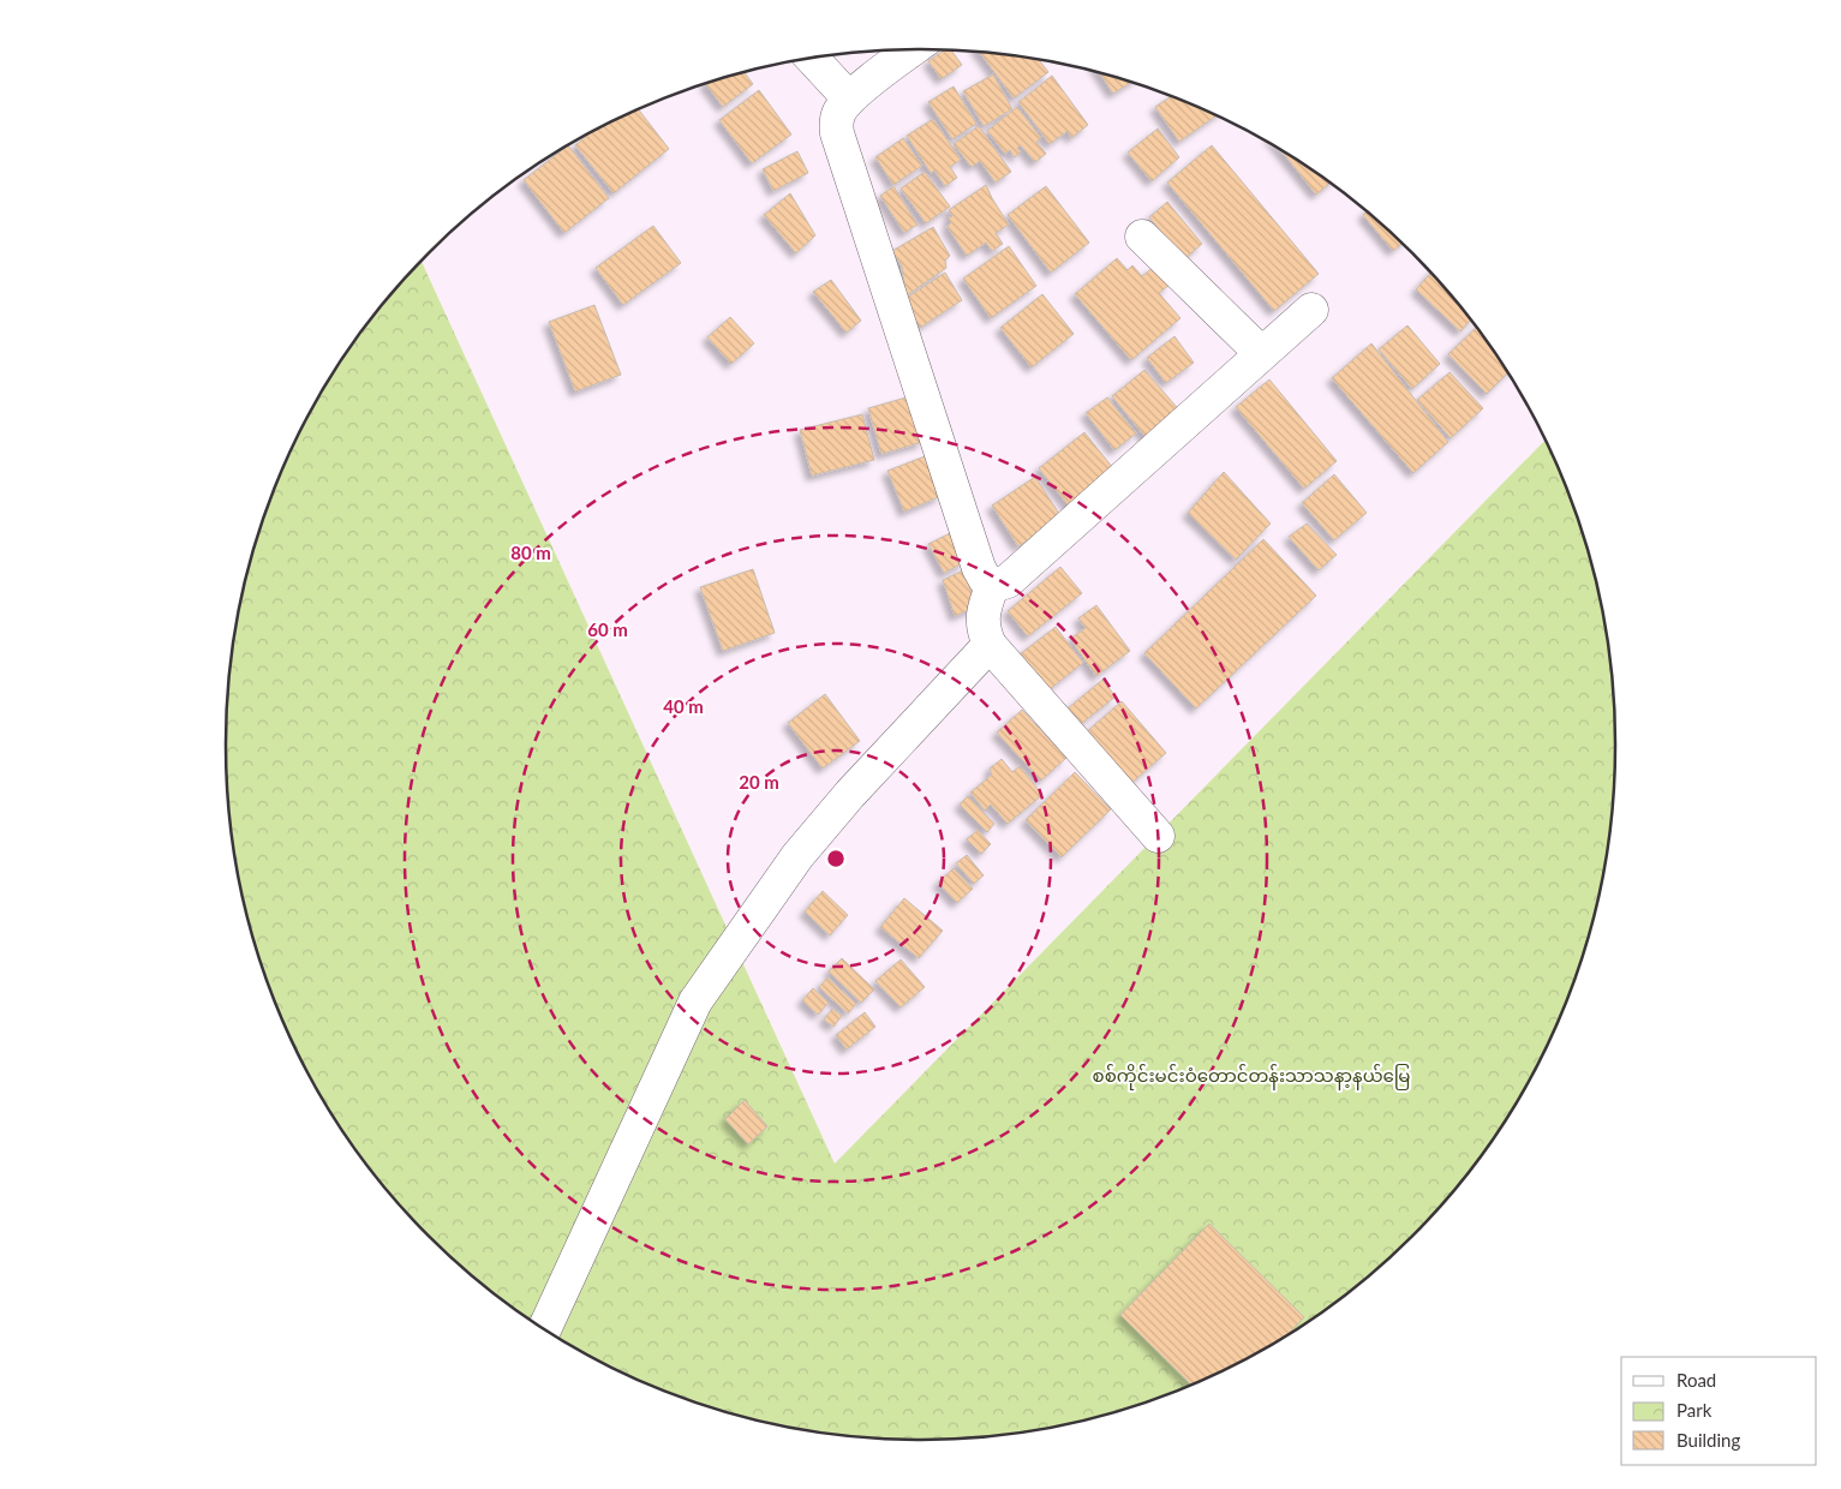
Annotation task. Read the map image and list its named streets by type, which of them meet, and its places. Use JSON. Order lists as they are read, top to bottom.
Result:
{
  "parks": ["စစ်ကိုင်းမင်းဝံတောင်တန်းသာသနာ့နယ်မြေ"],
  "legend": ["Road", "Park", "Building"],
  "rings": [
    "80 m",
    "60 m",
    "40 m",
    "20 m"
  ]
}
